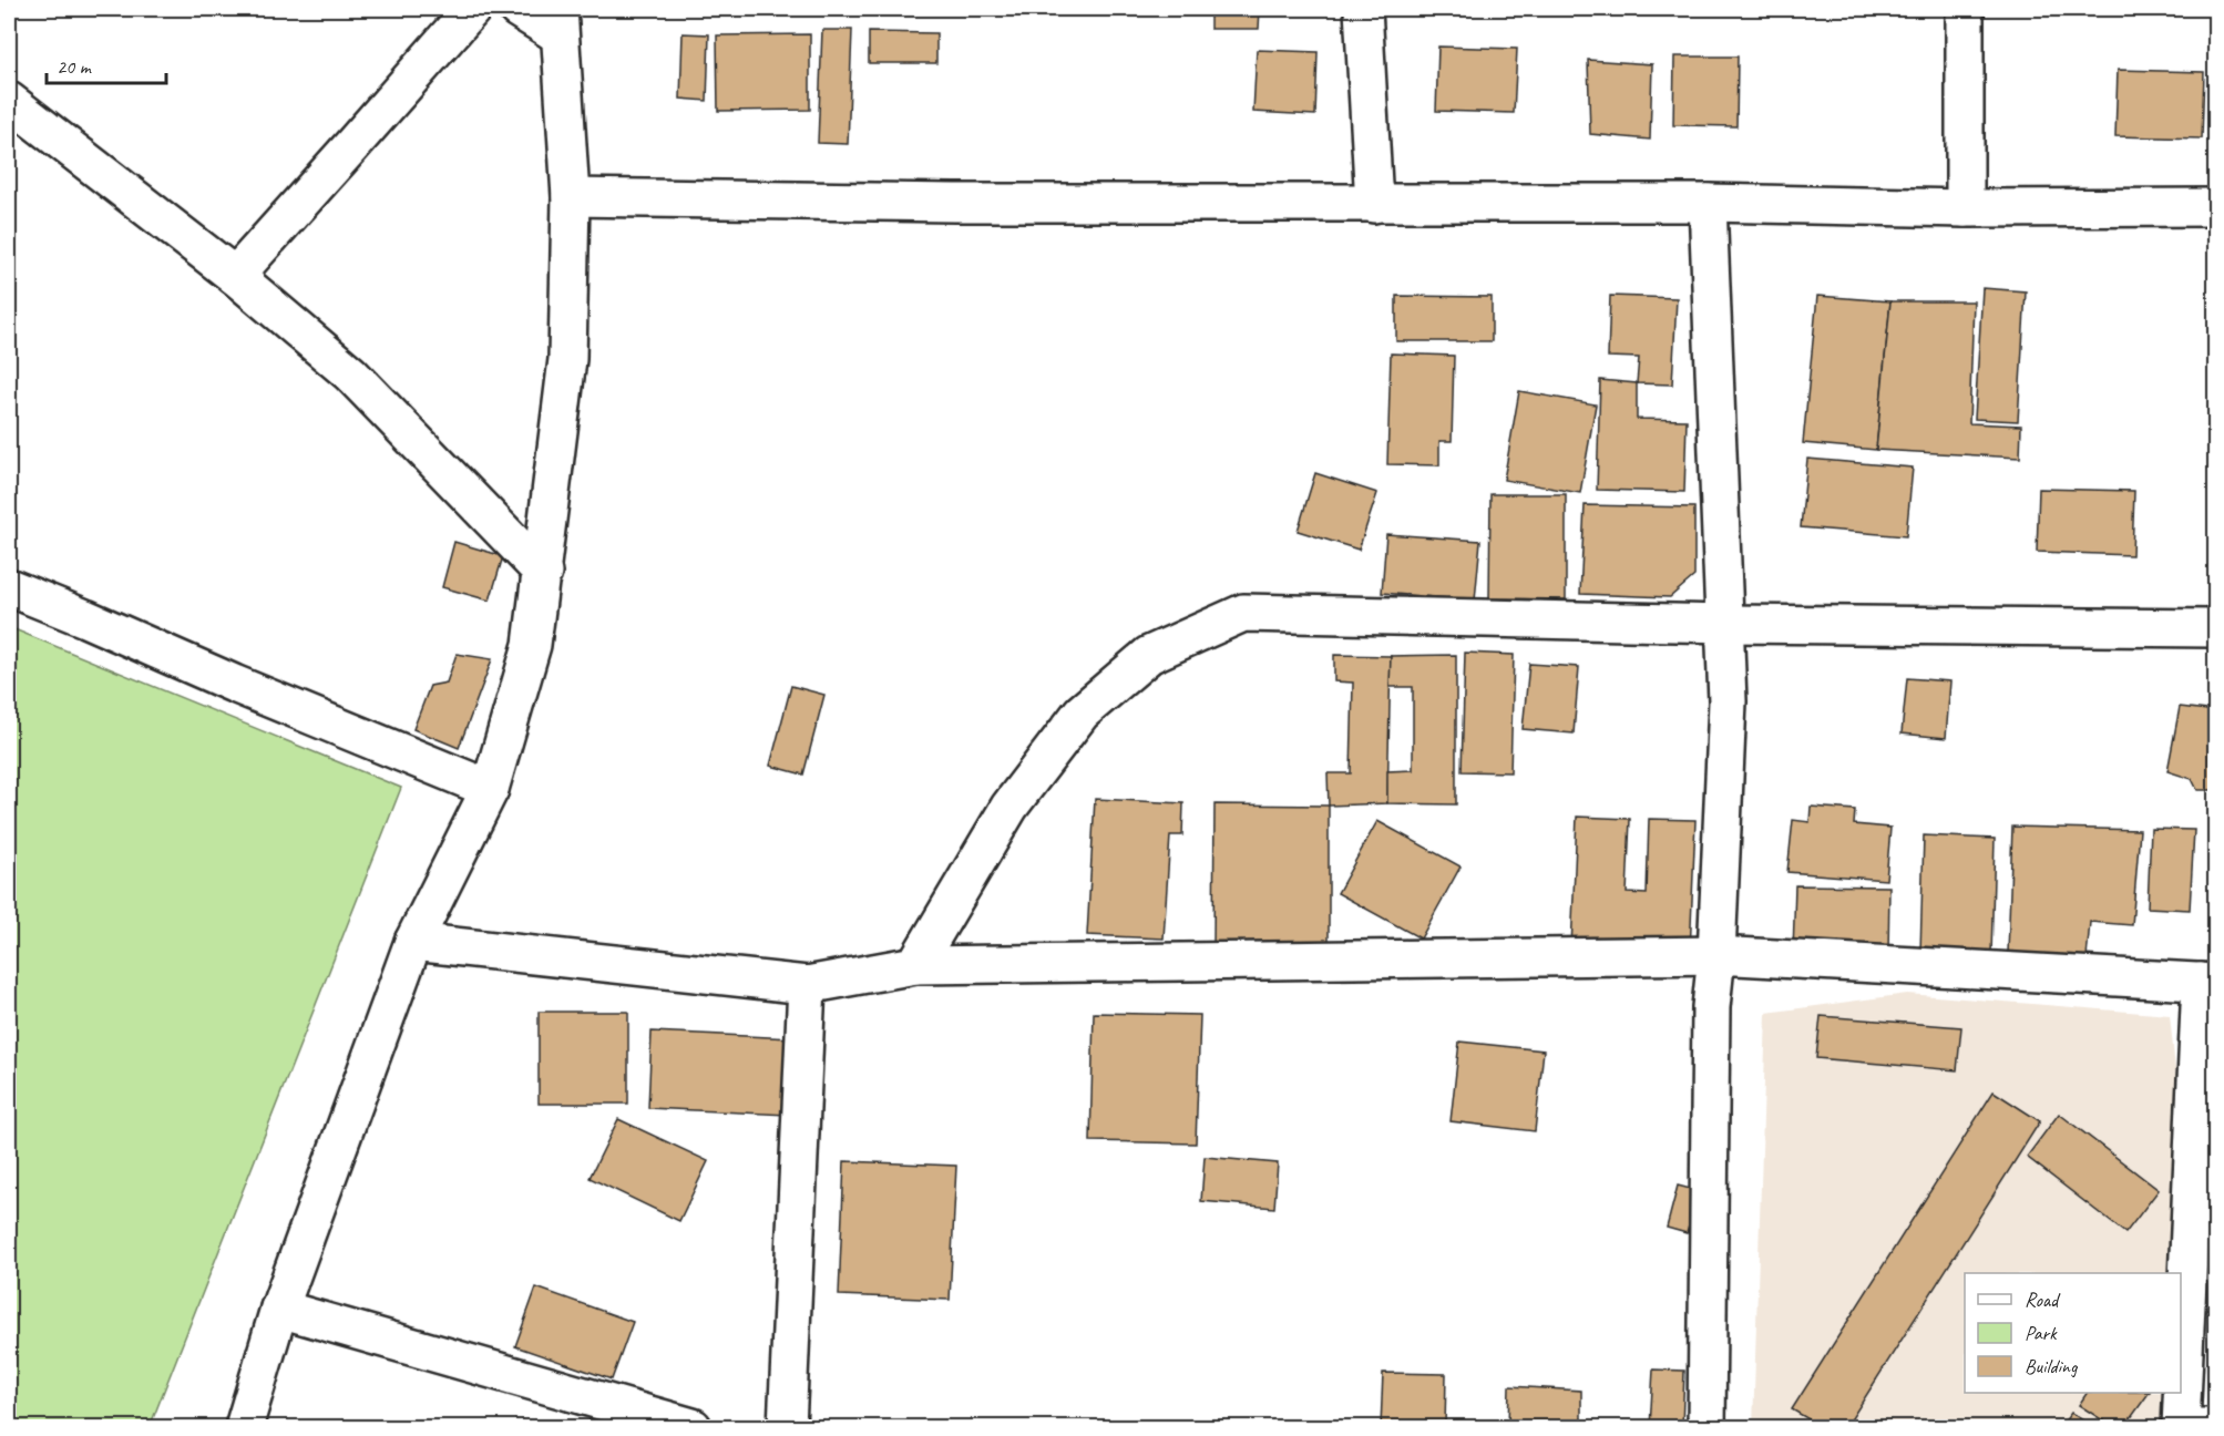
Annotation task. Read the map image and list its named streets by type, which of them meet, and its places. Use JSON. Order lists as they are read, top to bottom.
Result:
{
  "legend": ["Road", "Park", "Building"],
  "scale_bar": "20 m"
}
